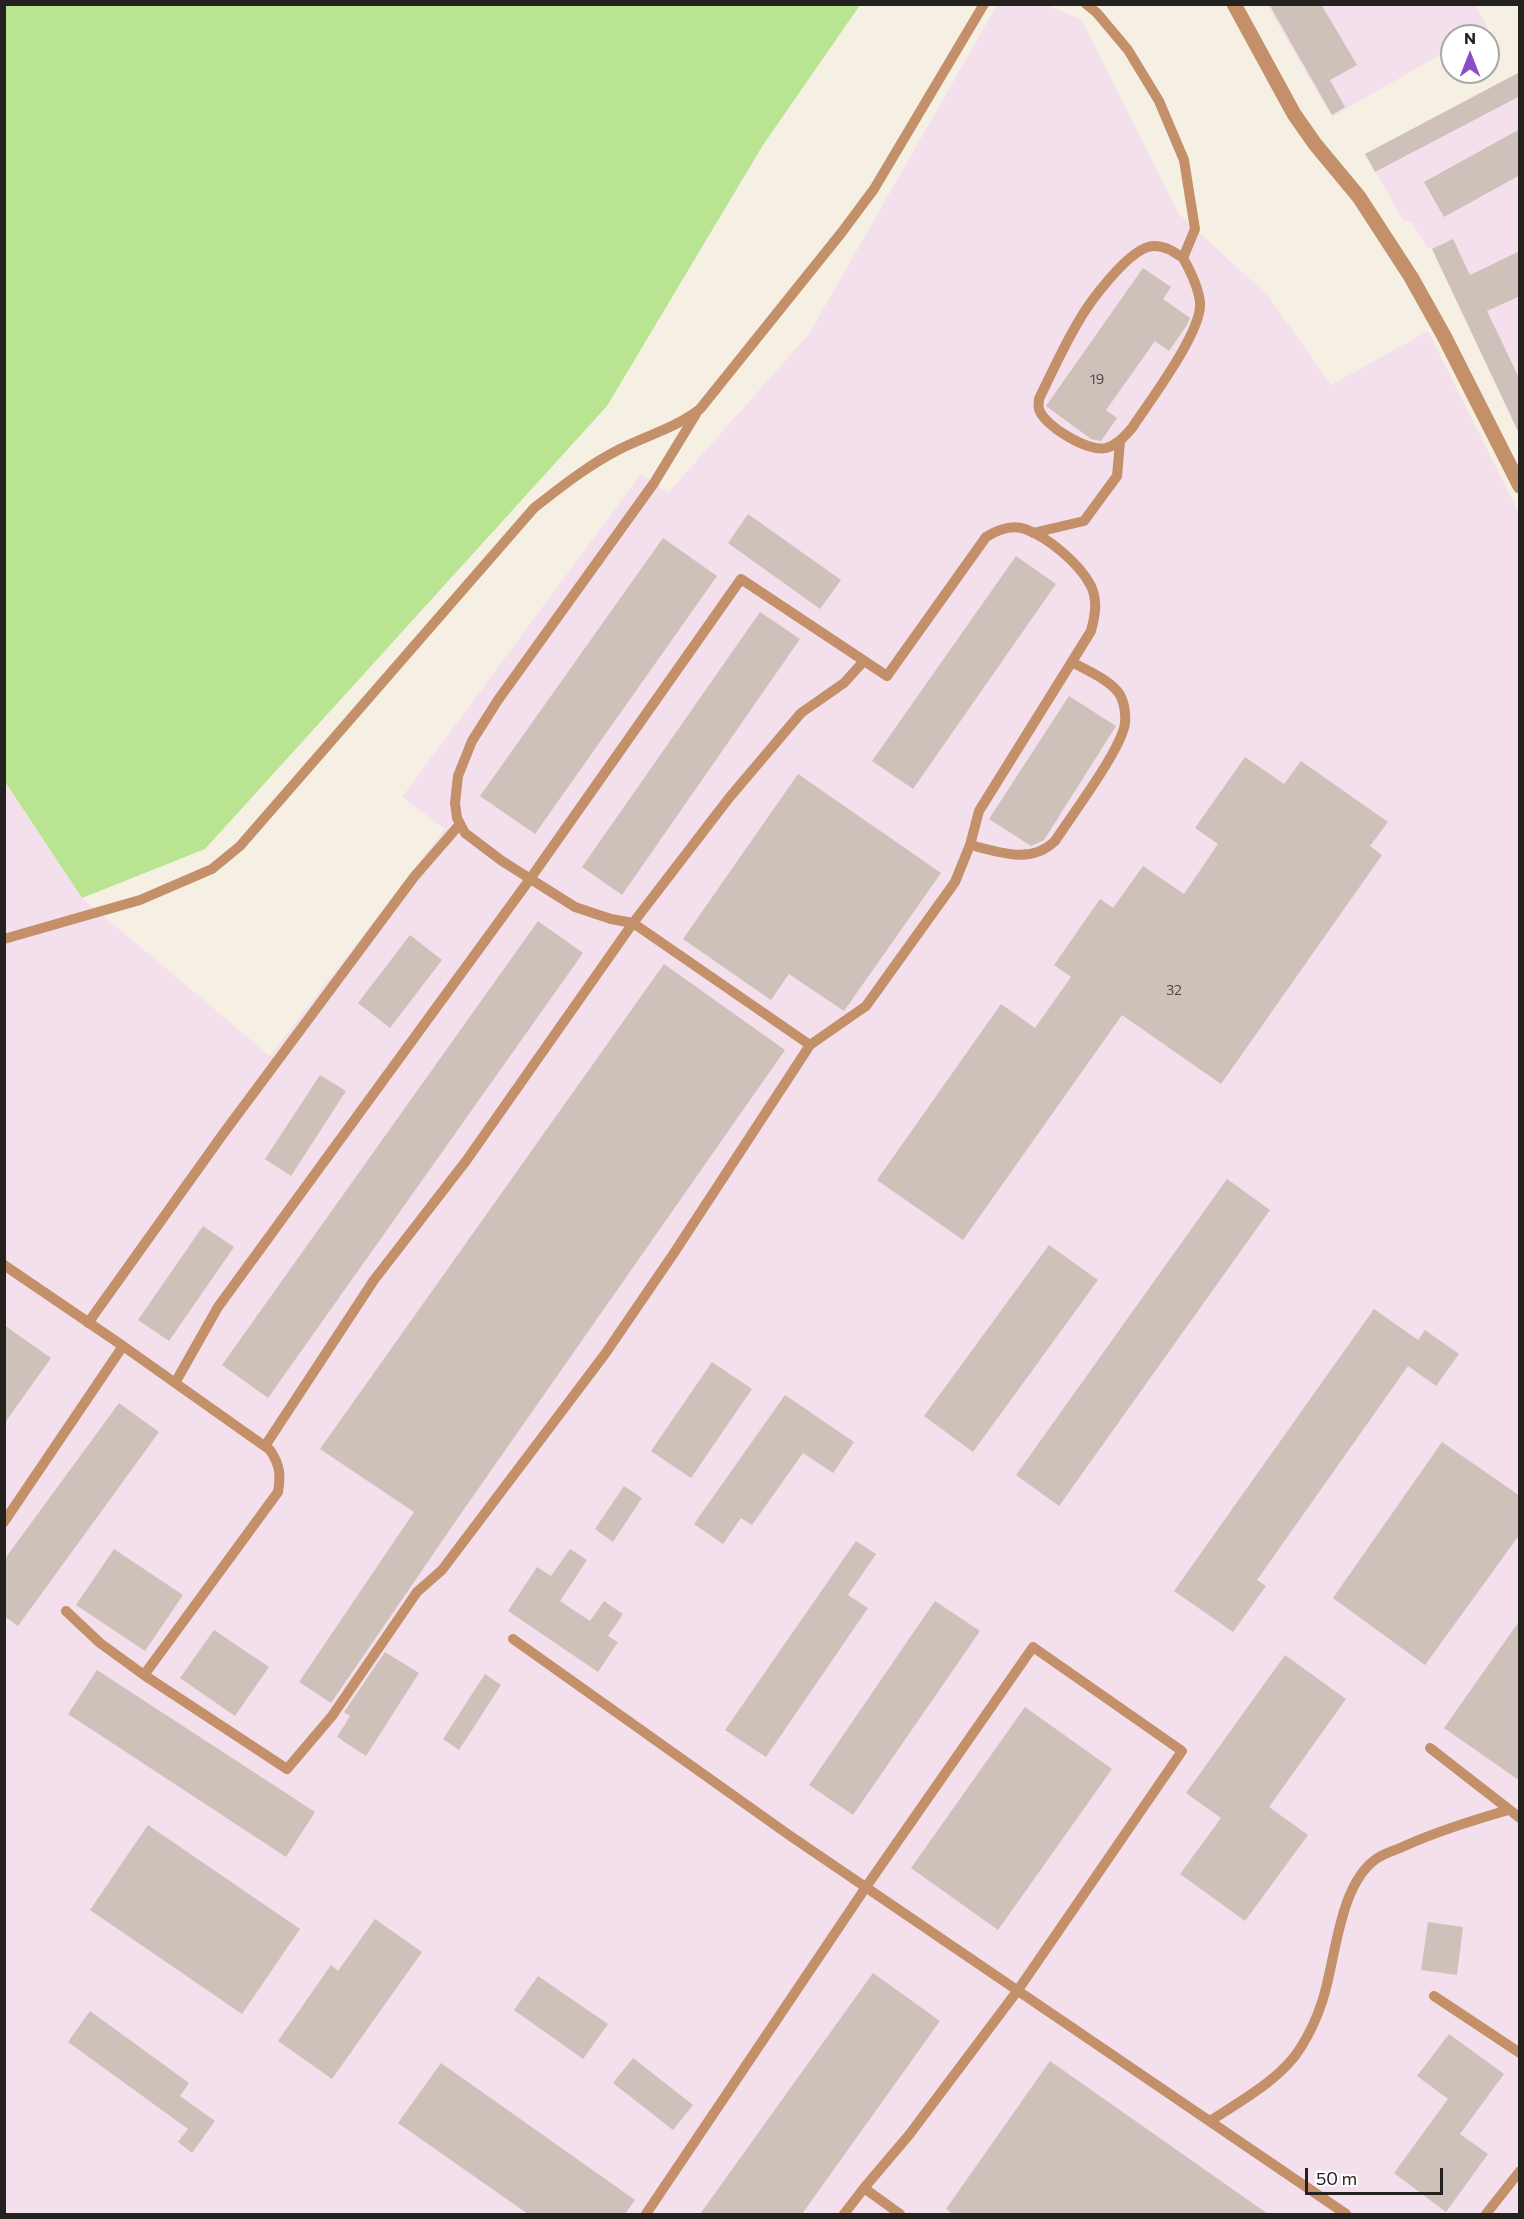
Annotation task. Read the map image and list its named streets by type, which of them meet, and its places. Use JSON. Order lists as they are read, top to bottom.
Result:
{
  "house_numbers": ["19", "32"],
  "scale_bar": "50 m",
  "north": "top"
}
